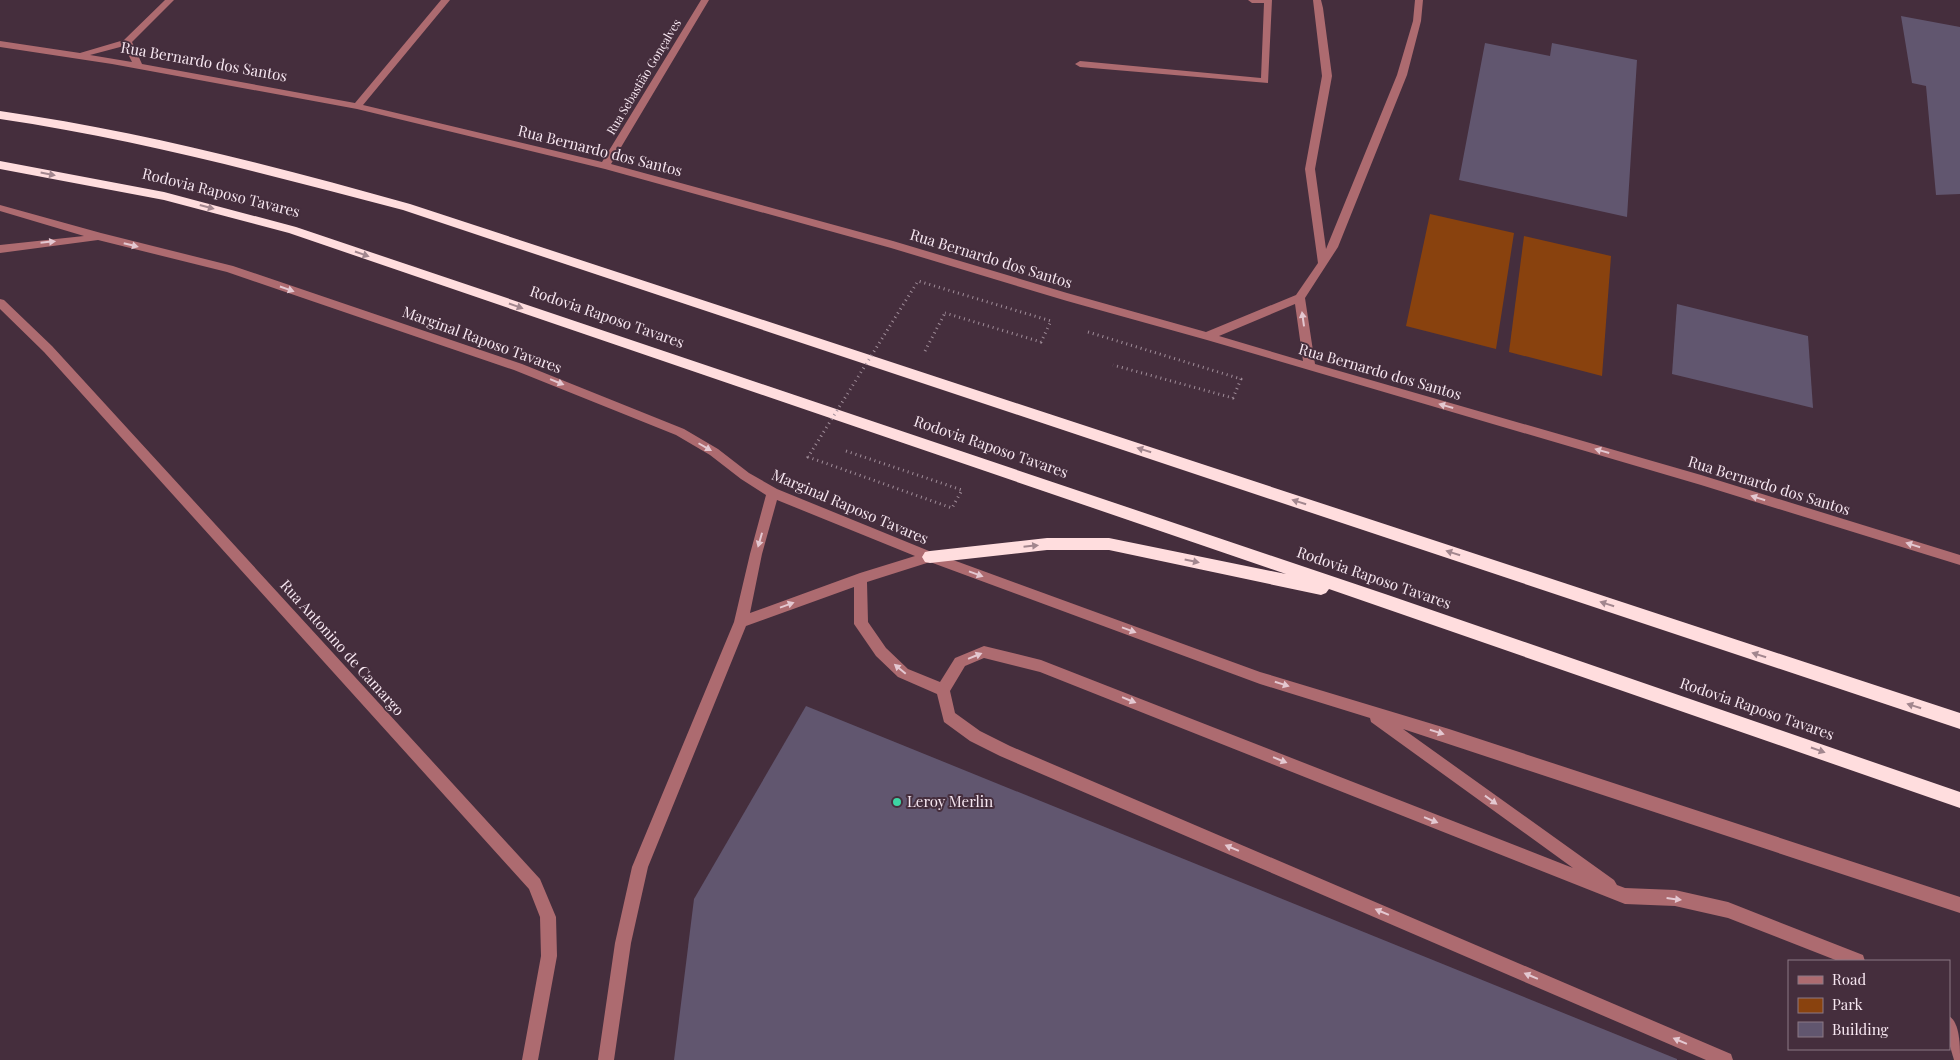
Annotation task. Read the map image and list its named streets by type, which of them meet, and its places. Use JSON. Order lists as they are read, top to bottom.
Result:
{
  "streets": {
    "highway": ["Rodovia Raposo Tavares"],
    "street": [
      "Rua Bernardo dos Santos",
      "Rua Sebastião Gonçalves",
      "Marginal Raposo Tavares",
      "Rua Antonino de Camargo"
    ]
  },
  "crossings": [
    ["Rua Bernardo dos Santos", "Rua Sebastião Gonçalves"]
  ],
  "places": ["Leroy Merlin"],
  "legend": ["Road", "Park", "Building"]
}
